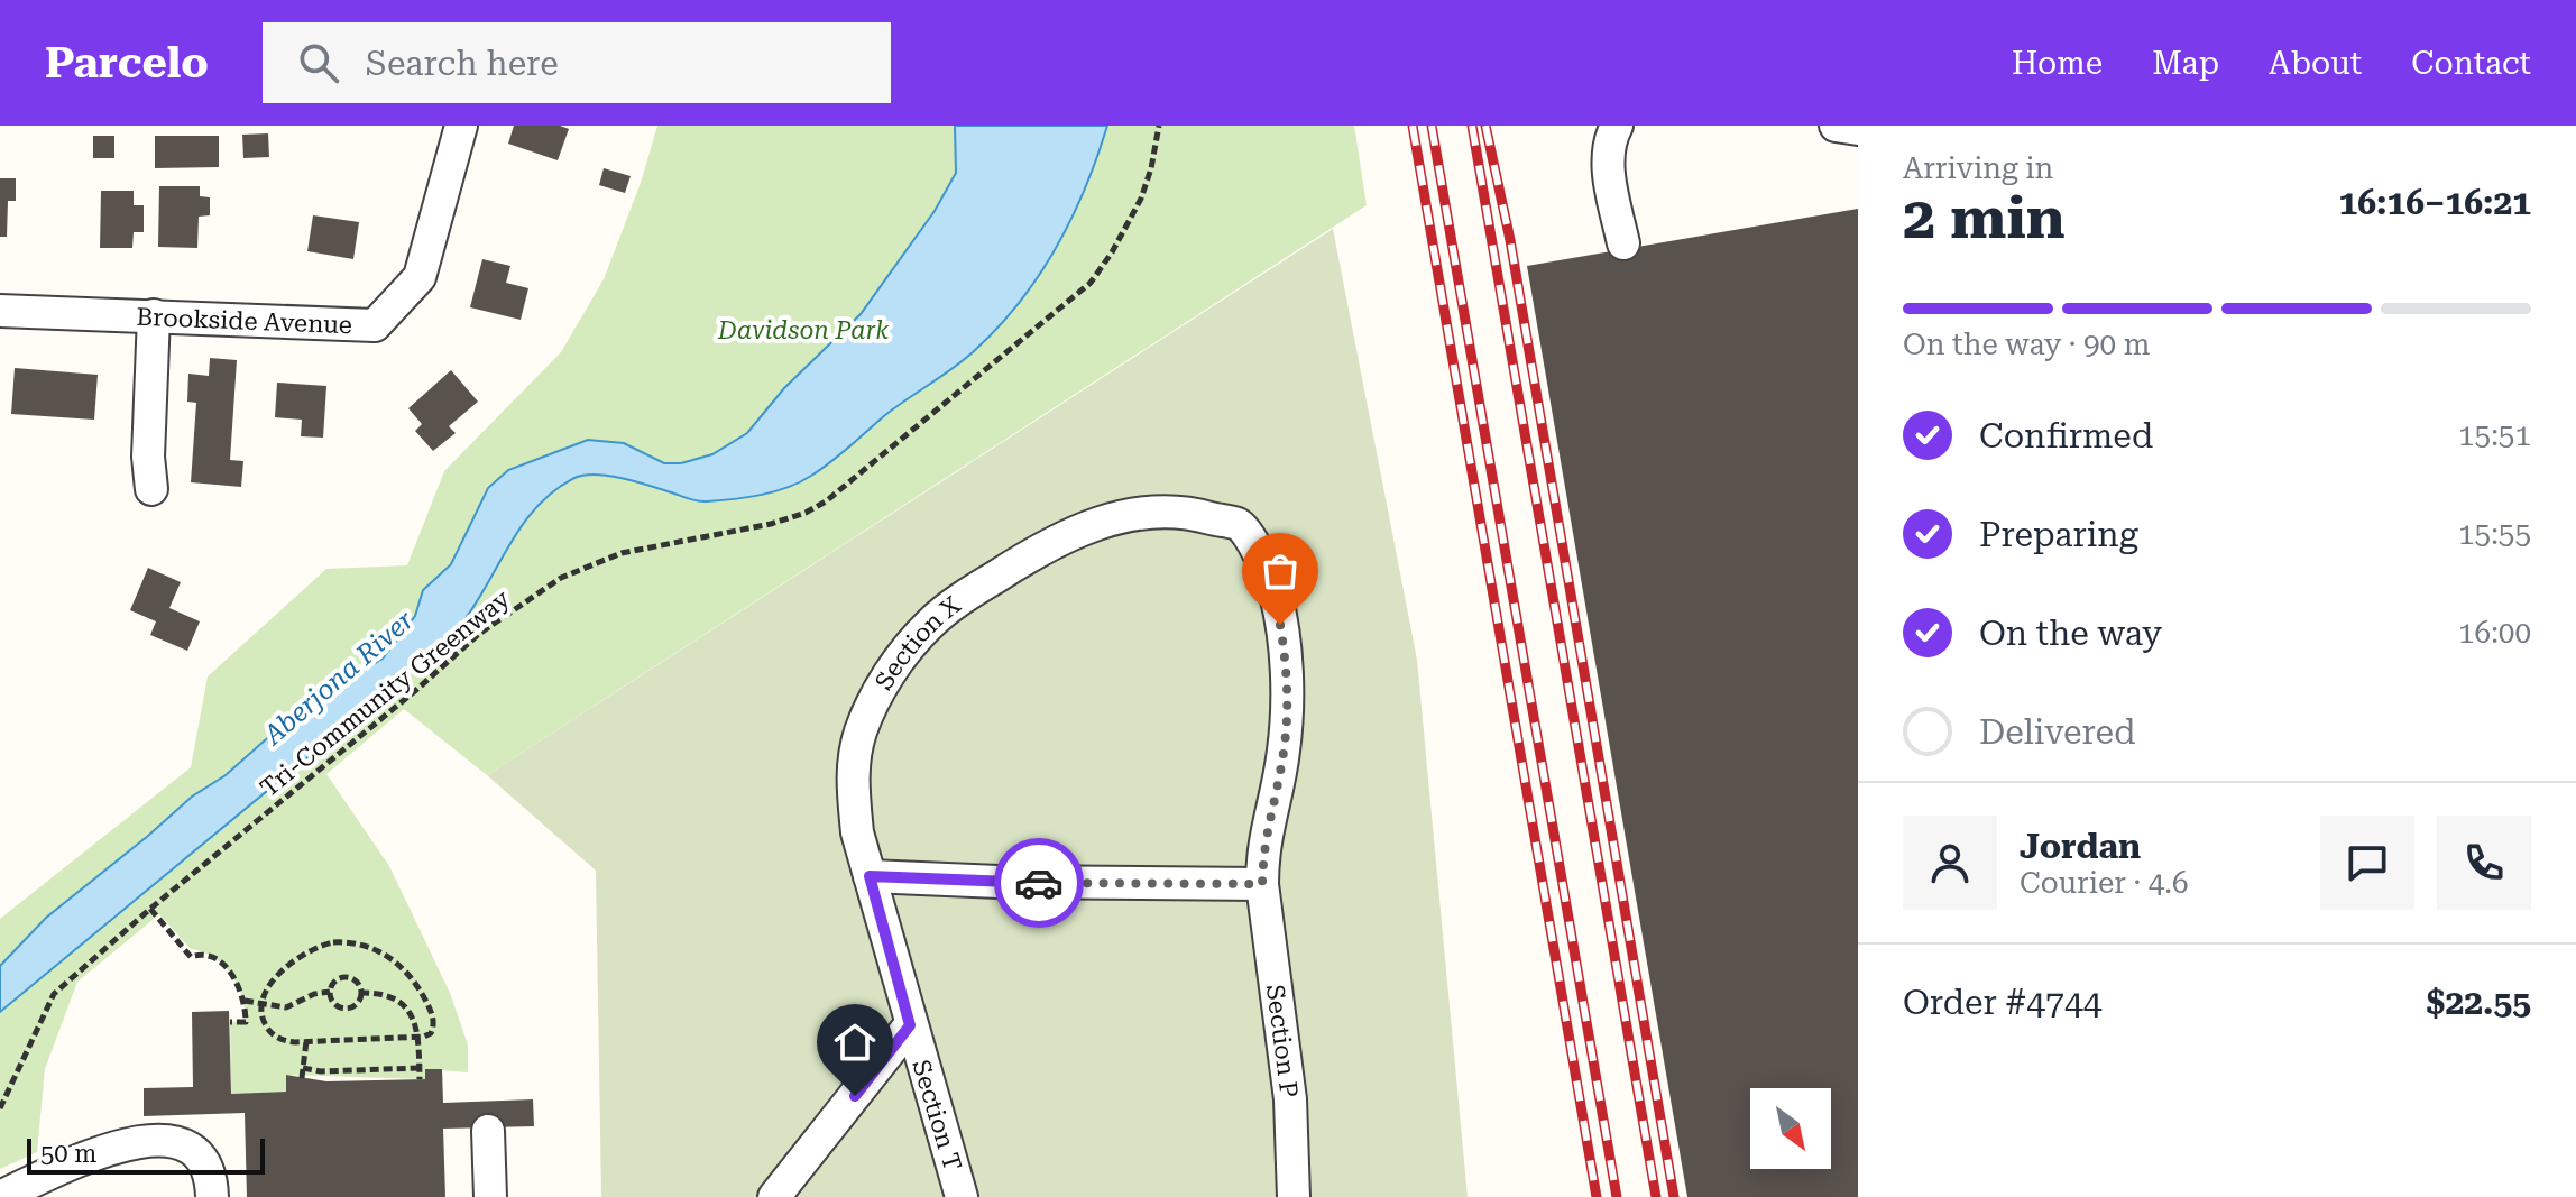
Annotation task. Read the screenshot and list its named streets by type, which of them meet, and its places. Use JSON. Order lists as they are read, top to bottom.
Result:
{
  "streets": {
    "street": [
      "Brookside Avenue",
      "Section X",
      "Section P",
      "Section T"
    ],
    "path": ["Tri-Community Greenway"]
  },
  "crossings": [
    ["Section X", "Section P"],
    ["Section X", "Section T"]
  ],
  "water": ["Aberjona River"],
  "parks": ["Davidson Park"],
  "scale_bar": "50 m",
  "north": "bottom right",
  "page": {
    "header": "Parcelo",
    "search": "Search here",
    "nav": [
      "Home",
      "Map",
      "About",
      "Contact"
    ],
    "heading": ["2 min", "Arriving in", "16:16–16:21"],
    "panel": [
      "Jordan",
      "Courier · 4.6",
      "Order #4744",
      "$22.55"
    ],
    "bar": "On the way · 90 m",
    "list": [
      ["Confirmed", "15:51"],
      ["Preparing", "15:55"],
      ["On the way", "16:00"],
      "Delivered"
    ],
    "scale": "50 m"
  }
}
